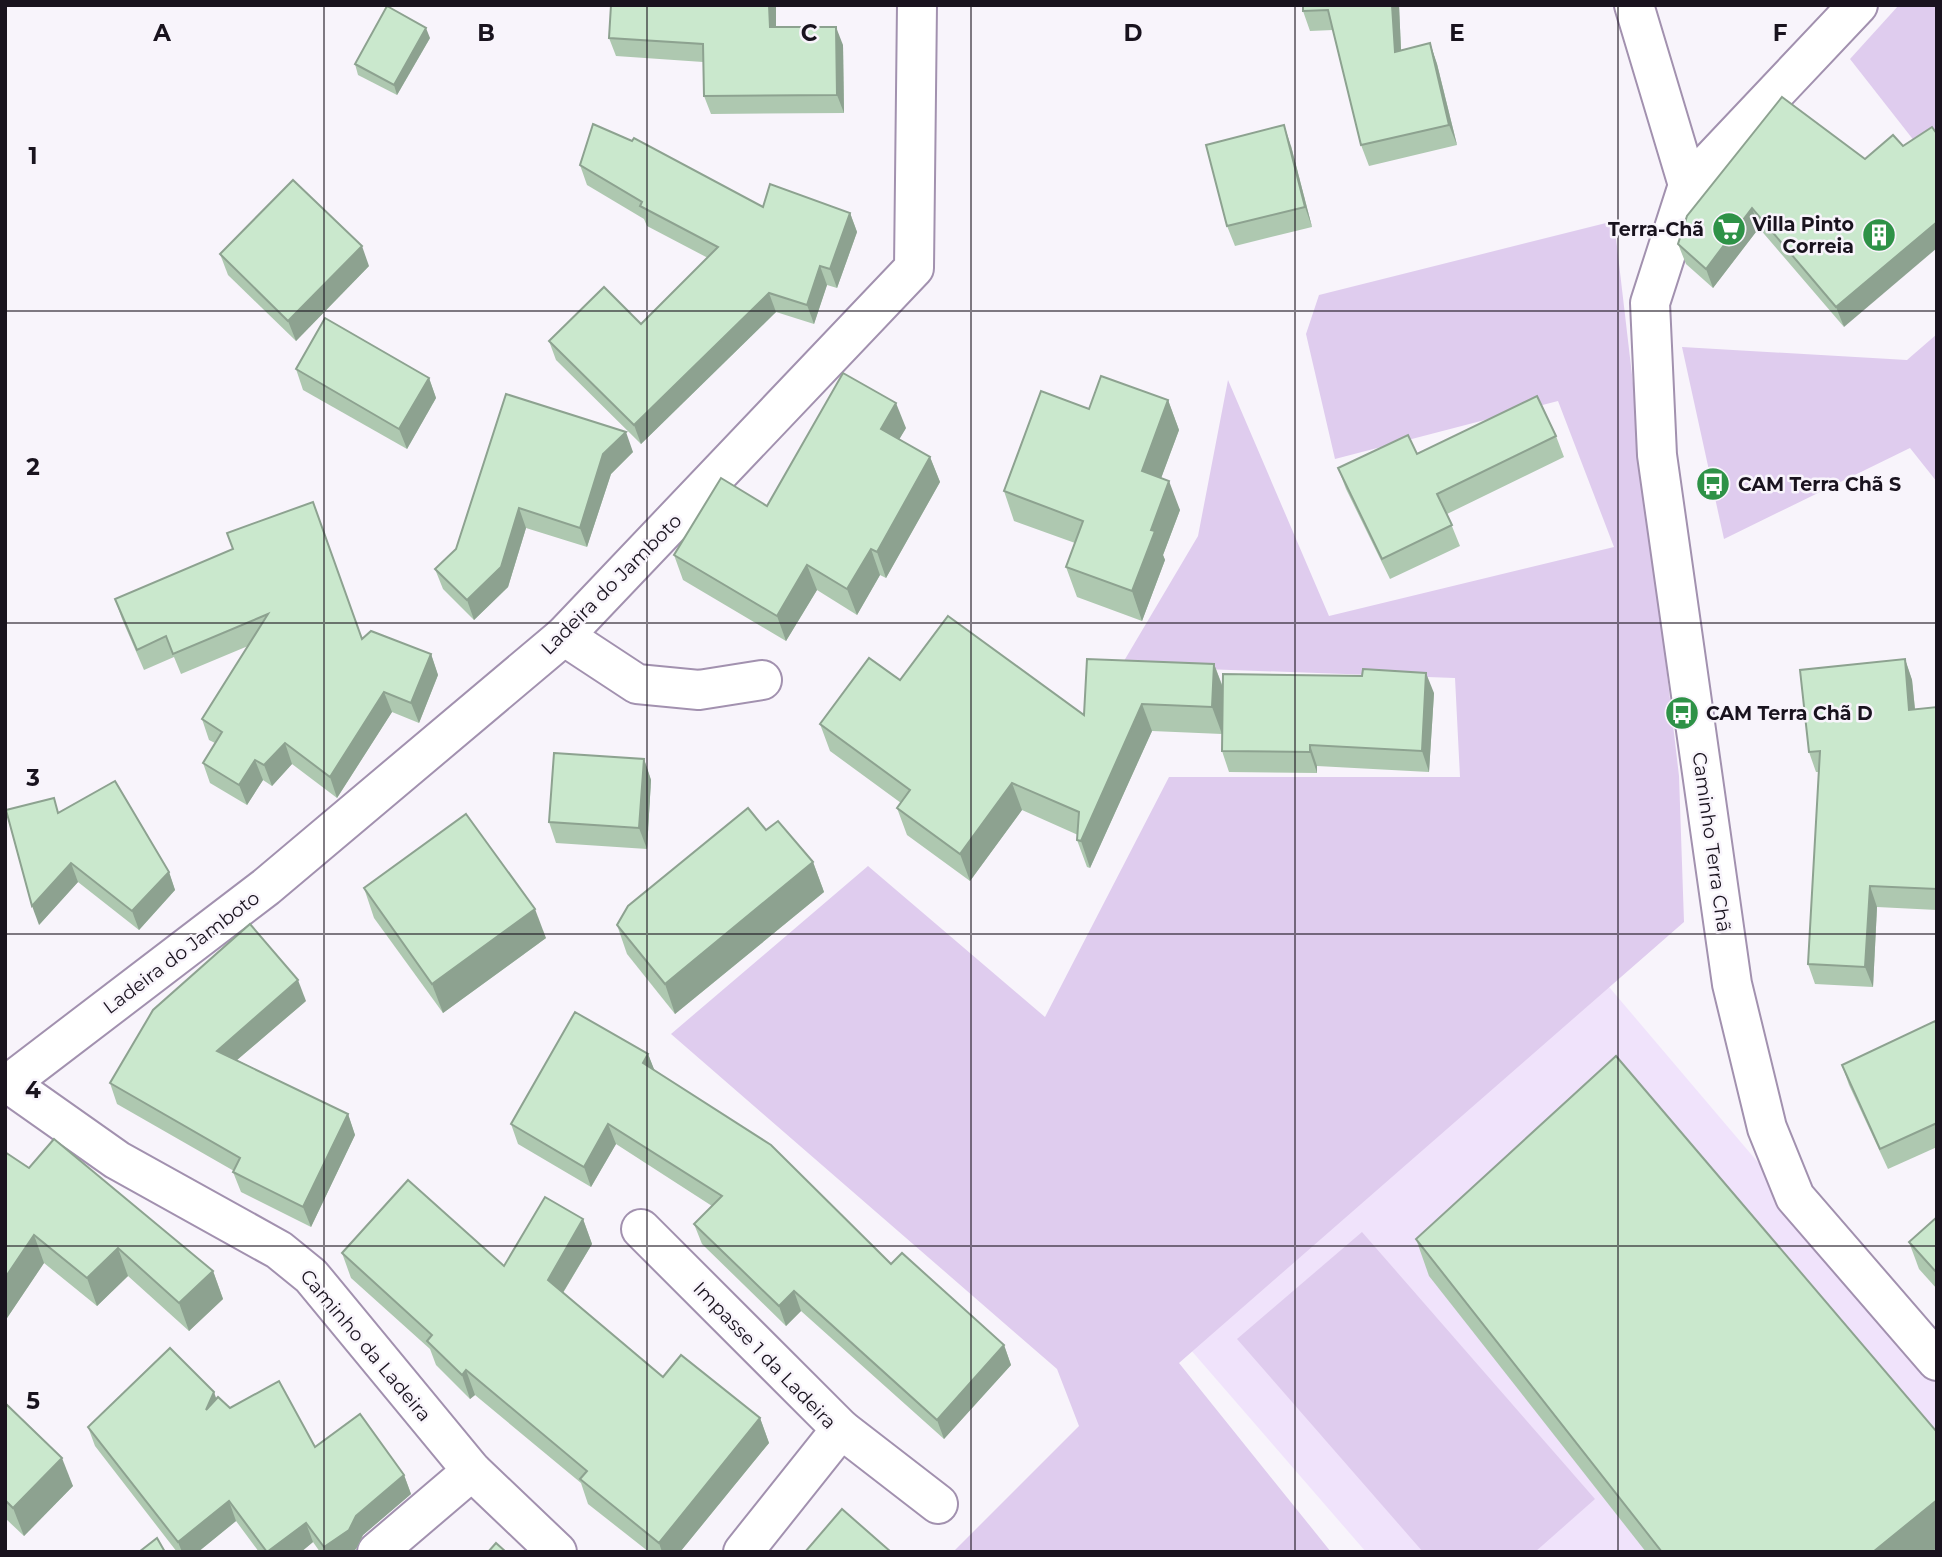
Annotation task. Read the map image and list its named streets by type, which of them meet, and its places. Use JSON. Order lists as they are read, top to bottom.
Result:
{
  "streets": {
    "street": [
      "Ladeira do Jamboto",
      "Caminho Terra Chã",
      "Caminho da Ladeira",
      "Impasse 1 da Ladeira"
    ]
  },
  "crossings": [
    ["Ladeira do Jamboto", "Caminho da Ladeira"]
  ],
  "places": {
    "supermarket": ["Terra-Chã"],
    "building": ["Villa Pinto Correia"],
    "bus stop": ["CAM Terra Chã S", "CAM Terra Chã D"]
  },
  "grid": {
    "columns": [
      "A",
      "B",
      "C",
      "D",
      "E",
      "F"
    ],
    "rows": [
      "1",
      "2",
      "3",
      "4",
      "5"
    ]
  }
}
